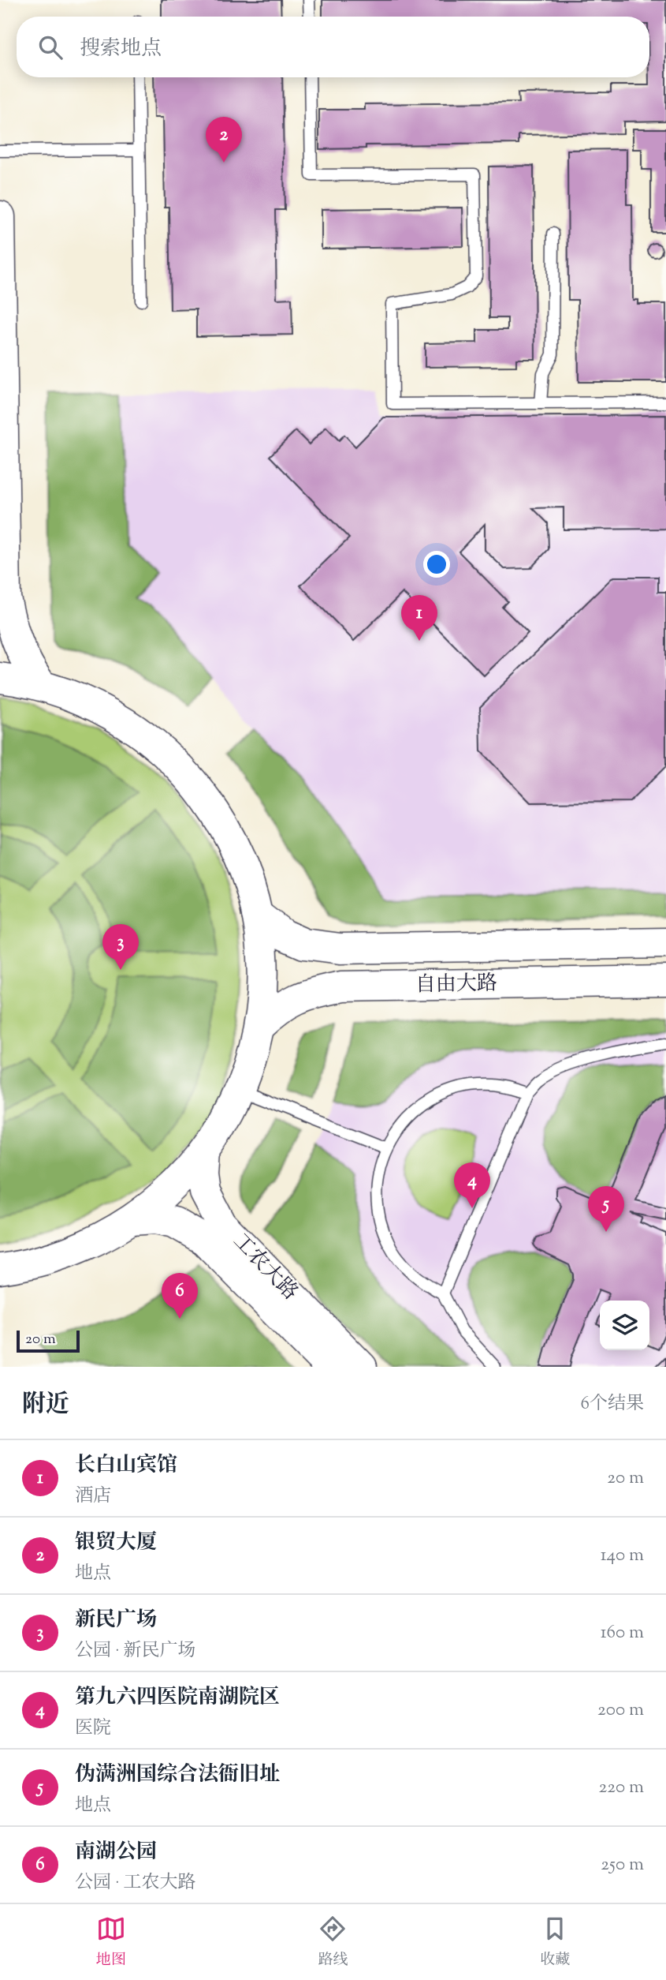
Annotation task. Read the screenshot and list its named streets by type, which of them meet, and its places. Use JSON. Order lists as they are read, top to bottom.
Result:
{
  "streets": {
    "main road": ["自由大路", "工农大路"]
  },
  "scale_bar": "20 m",
  "page": {
    "search": "搜索地点",
    "pins": [
      "2",
      "1",
      "3",
      "4",
      "5",
      "6"
    ],
    "scale": "20 m",
    "heading": ["附近", "6个结果"],
    "list": [
      {
        "mark": "1",
        "name": "长白山宾馆",
        "note": "酒店",
        "value": "20 m"
      },
      {
        "mark": "2",
        "name": "银贸大厦",
        "note": "地点",
        "value": "140 m"
      },
      {
        "mark": "3",
        "name": "新民广场",
        "note": "公园 · 新民广场",
        "value": "160 m"
      },
      {
        "mark": "4",
        "name": "第九六四医院南湖院区",
        "note": "医院",
        "value": "200 m"
      },
      {
        "mark": "5",
        "name": "伪满洲国综合法衙旧址",
        "note": "地点",
        "value": "220 m"
      },
      {
        "mark": "6",
        "name": "南湖公园",
        "note": "公园 · 工农大路",
        "value": "250 m"
      }
    ],
    "nav": ["地图", "路线", "收藏"]
  }
}
